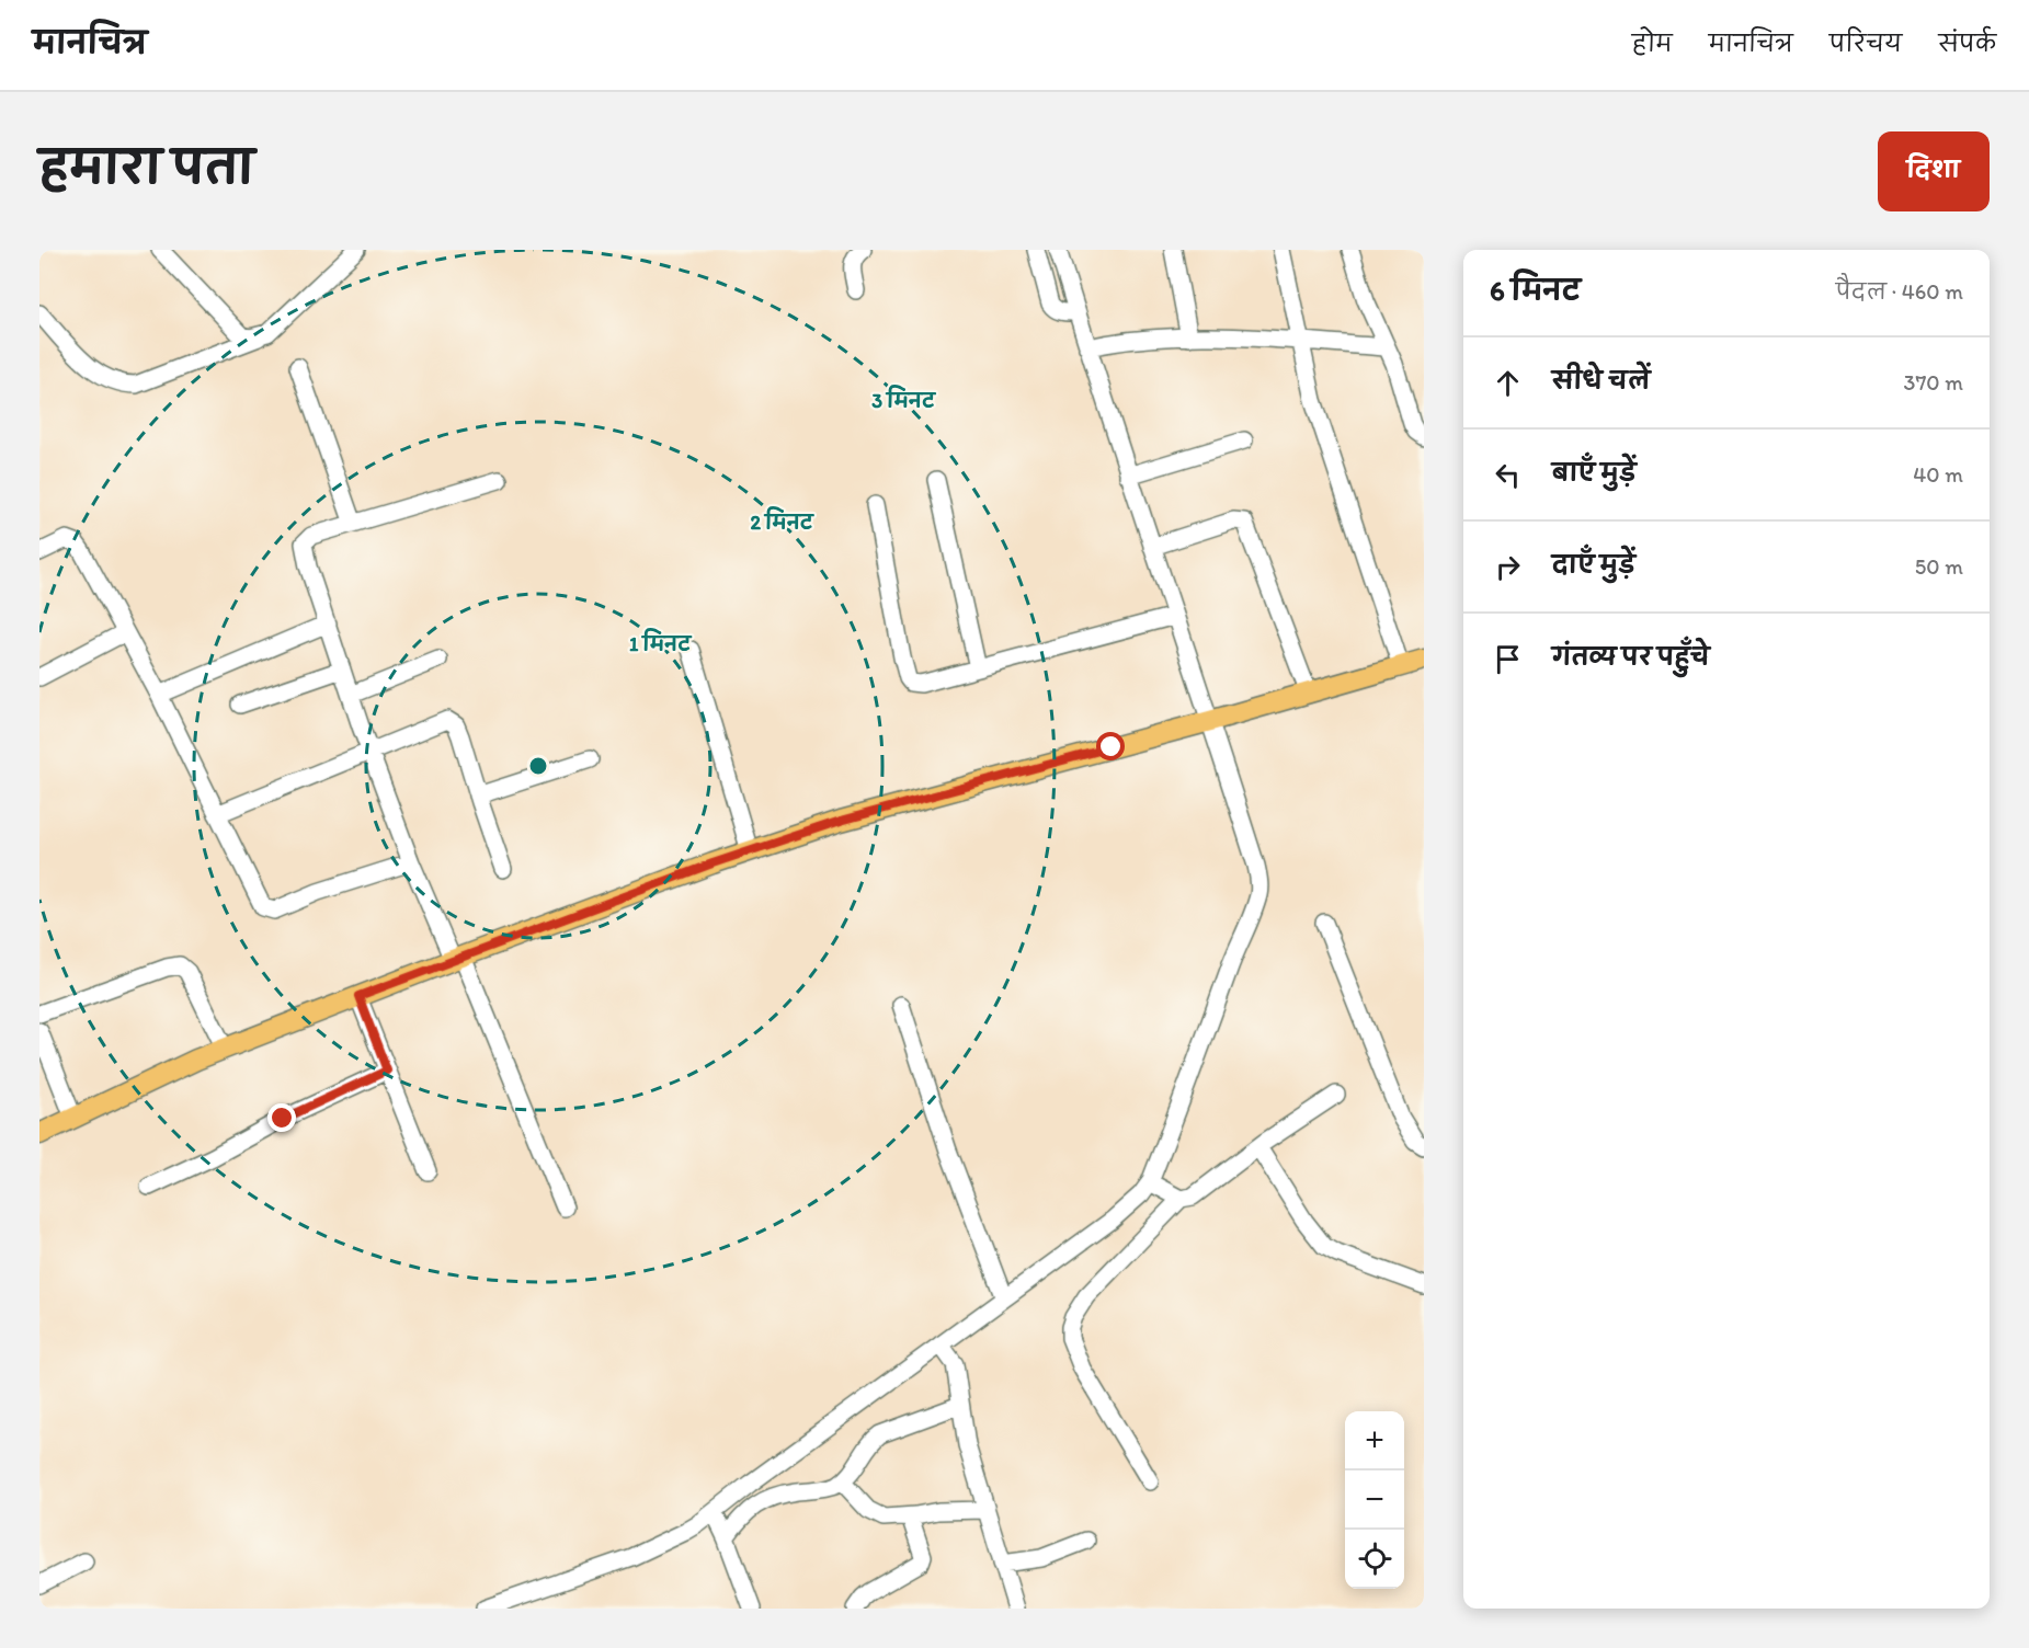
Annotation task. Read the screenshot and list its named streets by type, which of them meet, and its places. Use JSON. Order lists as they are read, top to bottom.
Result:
{
  "page": {
    "header": "मानचित्र",
    "nav": [
      "होम",
      "मानचित्र",
      "परिचय",
      "संपर्क"
    ],
    "title": "हमारा पता",
    "buttons": "दिशा",
    "heading": ["6 मिनट", "पैदल · 460 m"],
    "list": [
      ["सीधे चलें", "370 m"],
      ["बाएँ मुड़ें", "40 m"],
      ["दाएँ मुड़ें", "50 m"],
      "गंतव्य पर पहुँचे"
    ],
    "map_buttons": ["+", "−"]
  },
  "rings": ["3 मिनट", "2 मिनट", "1 मिनट"]
}
